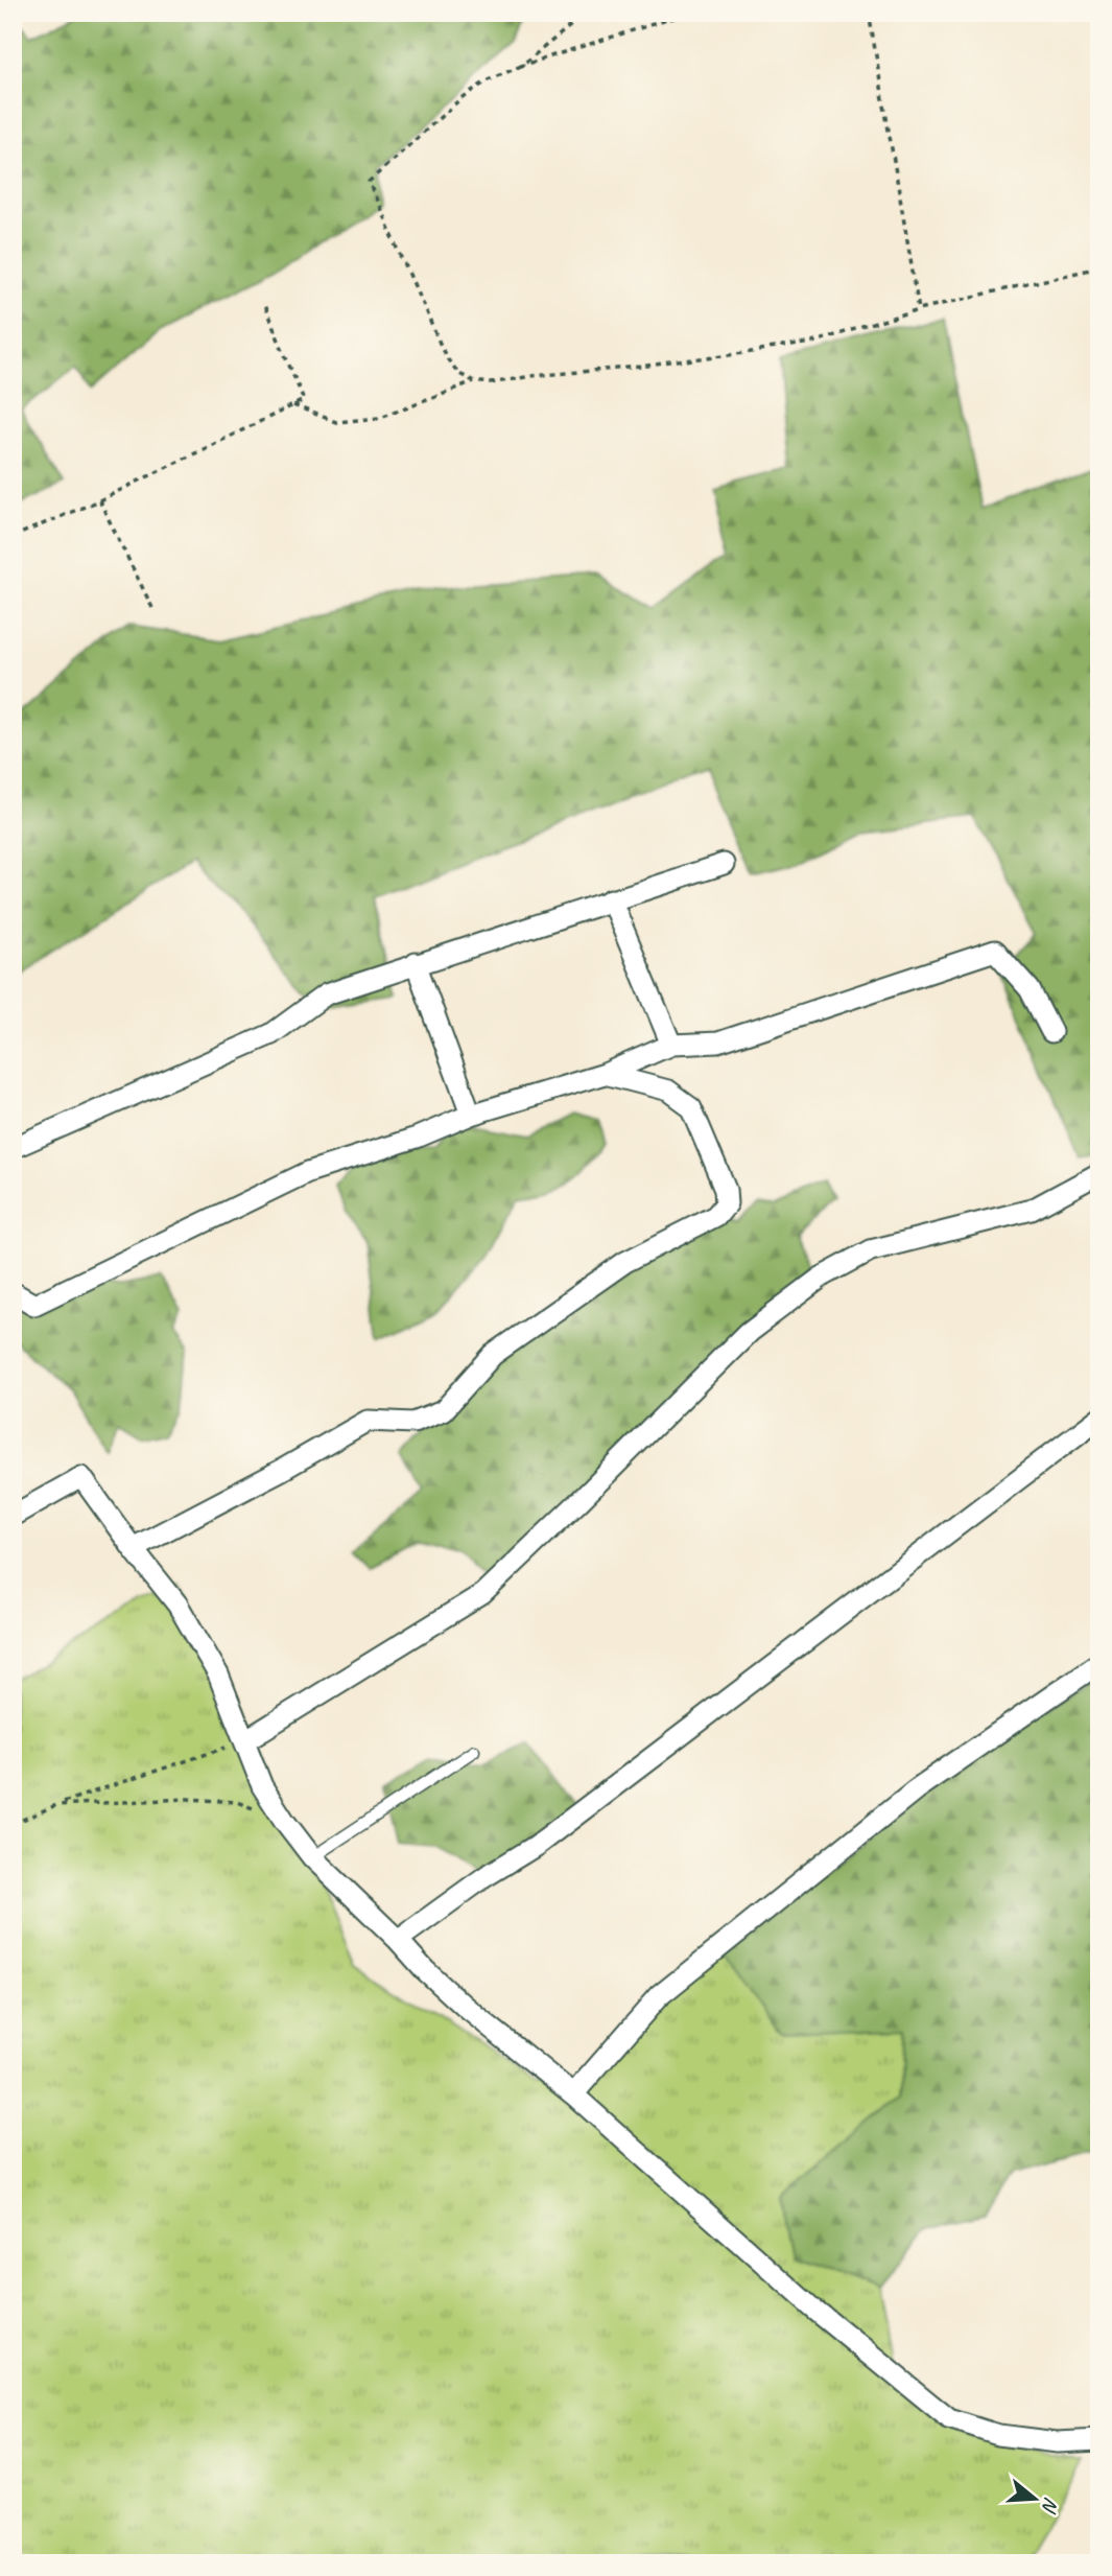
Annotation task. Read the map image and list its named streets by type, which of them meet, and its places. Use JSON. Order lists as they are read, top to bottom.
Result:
{
  "north": "right"
}
